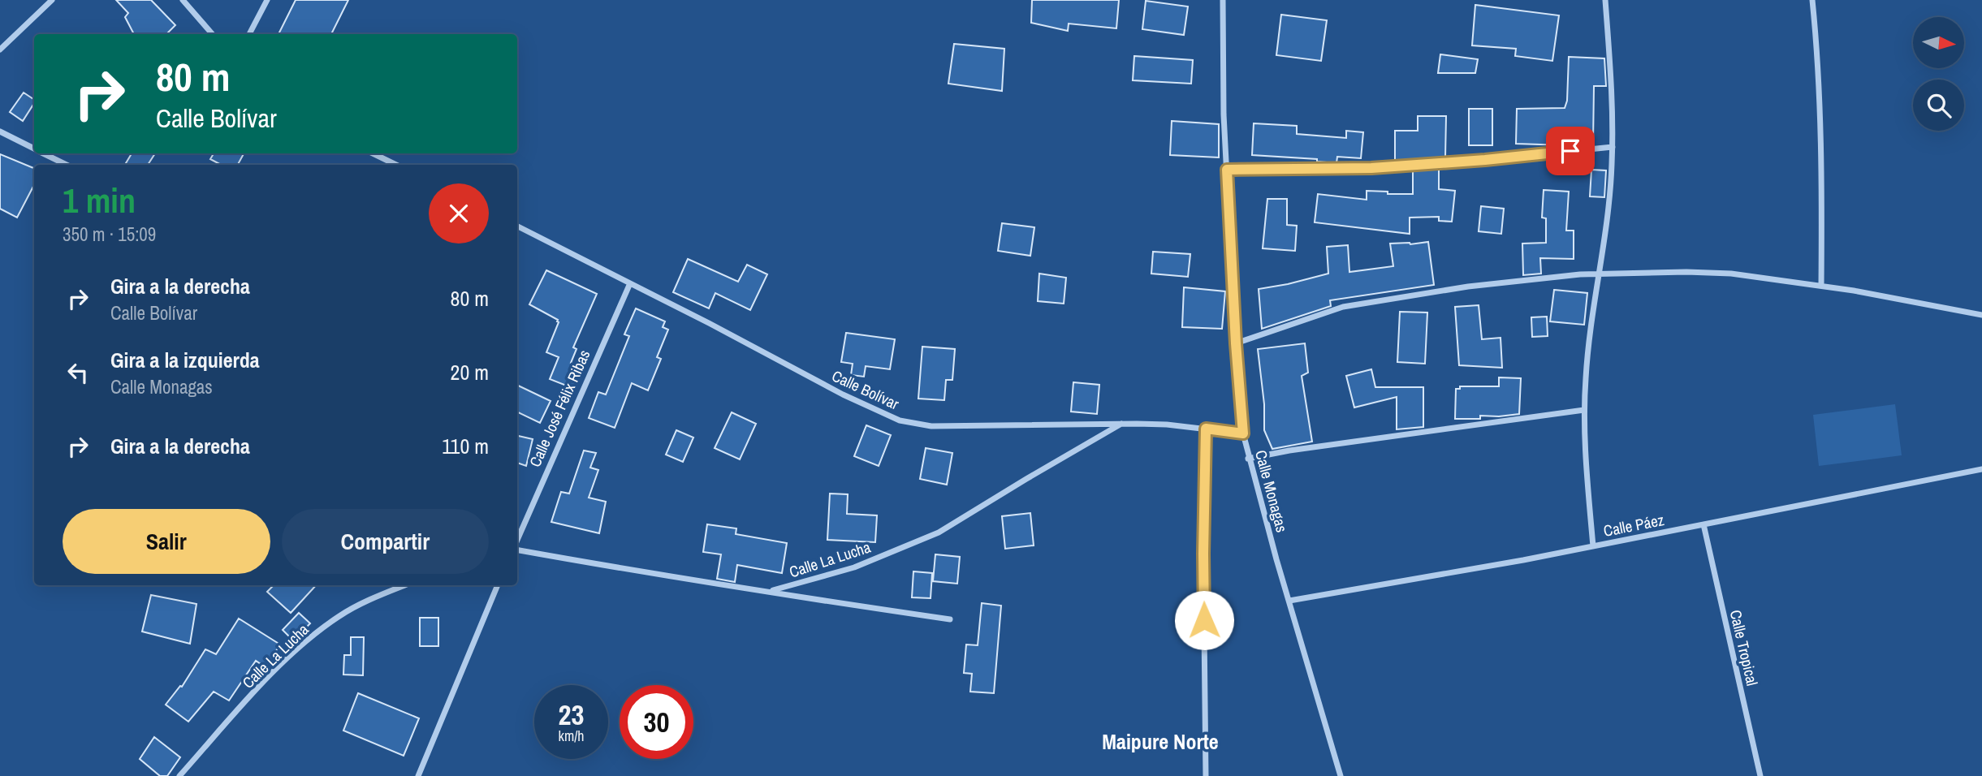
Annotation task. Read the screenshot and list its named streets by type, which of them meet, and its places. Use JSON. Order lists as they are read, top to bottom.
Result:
{
  "streets": {
    "street": [
      "Calle Bolívar",
      "Calle José Félix Ribas",
      "Calle Monagas",
      "Calle Páez",
      "Calle La Lucha",
      "Calle Tropical"
    ]
  },
  "crossings": [
    ["Calle Bolívar", "Calle José Félix Ribas"],
    ["Calle Bolívar", "Calle Monagas"],
    ["Calle Bolívar", "Calle La Lucha"],
    ["Calle Monagas", "Calle Páez"],
    ["Calle Páez", "Calle Tropical"]
  ],
  "districts": ["Maipure Norte"],
  "north": "right",
  "page": {
    "turn": ["80 m", "Calle Bolívar"],
    "heading": ["1 min", "350 m · 15:09"],
    "list": [
      {
        "name": "Gira a la derecha",
        "note": "Calle Bolívar",
        "value": "80 m"
      },
      {
        "name": "Gira a la izquierda",
        "note": "Calle Monagas",
        "value": "20 m"
      },
      {
        "name": "Gira a la derecha",
        "value": "110 m"
      }
    ],
    "buttons": ["Salir", "Compartir"],
    "speed": "23 km/h",
    "limit": "30"
  }
}
